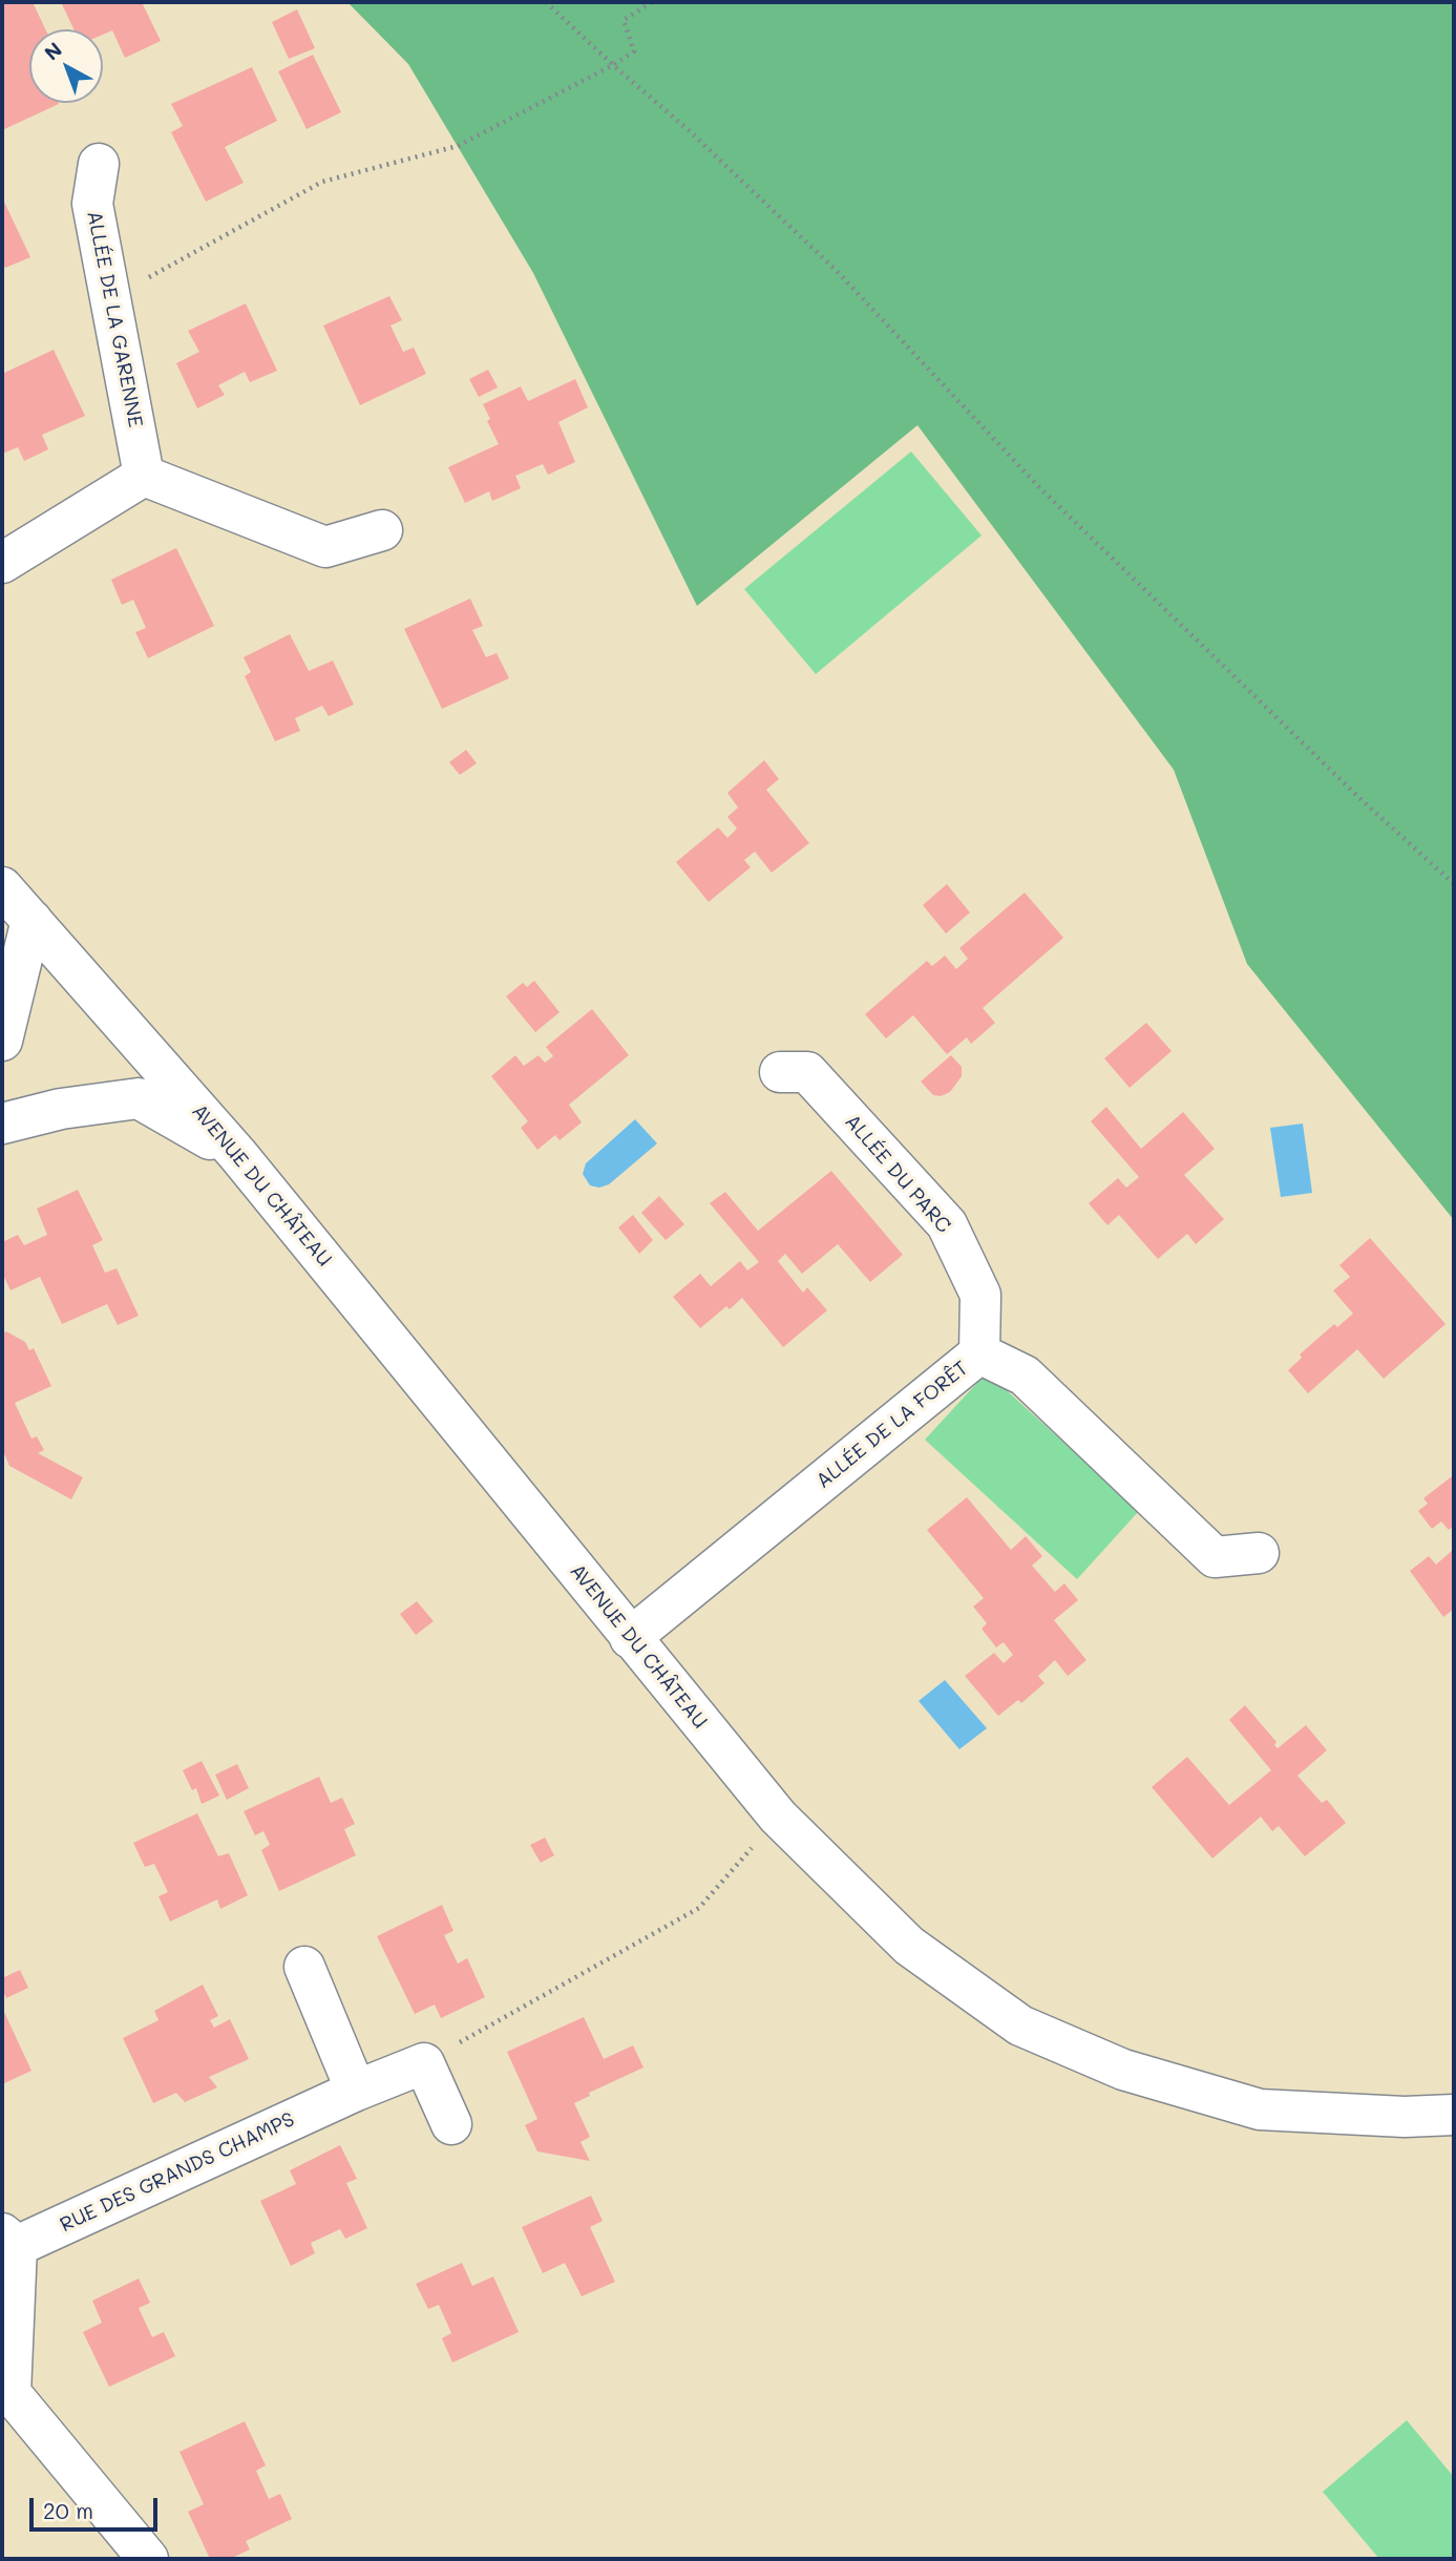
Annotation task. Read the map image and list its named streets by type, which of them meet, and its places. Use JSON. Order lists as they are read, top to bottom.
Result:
{
  "streets": {
    "street": [
      "ALLÉE DE LA GARENNE",
      "ALLÉE DU PARC",
      "AVENUE DU CHÂTEAU",
      "ALLÉE DE LA FORÊT",
      "RUE DES GRANDS CHAMPS"
    ]
  },
  "crossings": [
    ["ALLÉE DU PARC", "ALLÉE DE LA FORÊT"],
    ["AVENUE DU CHÂTEAU", "ALLÉE DE LA FORÊT"]
  ],
  "scale_bar": "20 m",
  "north": "top left"
}
